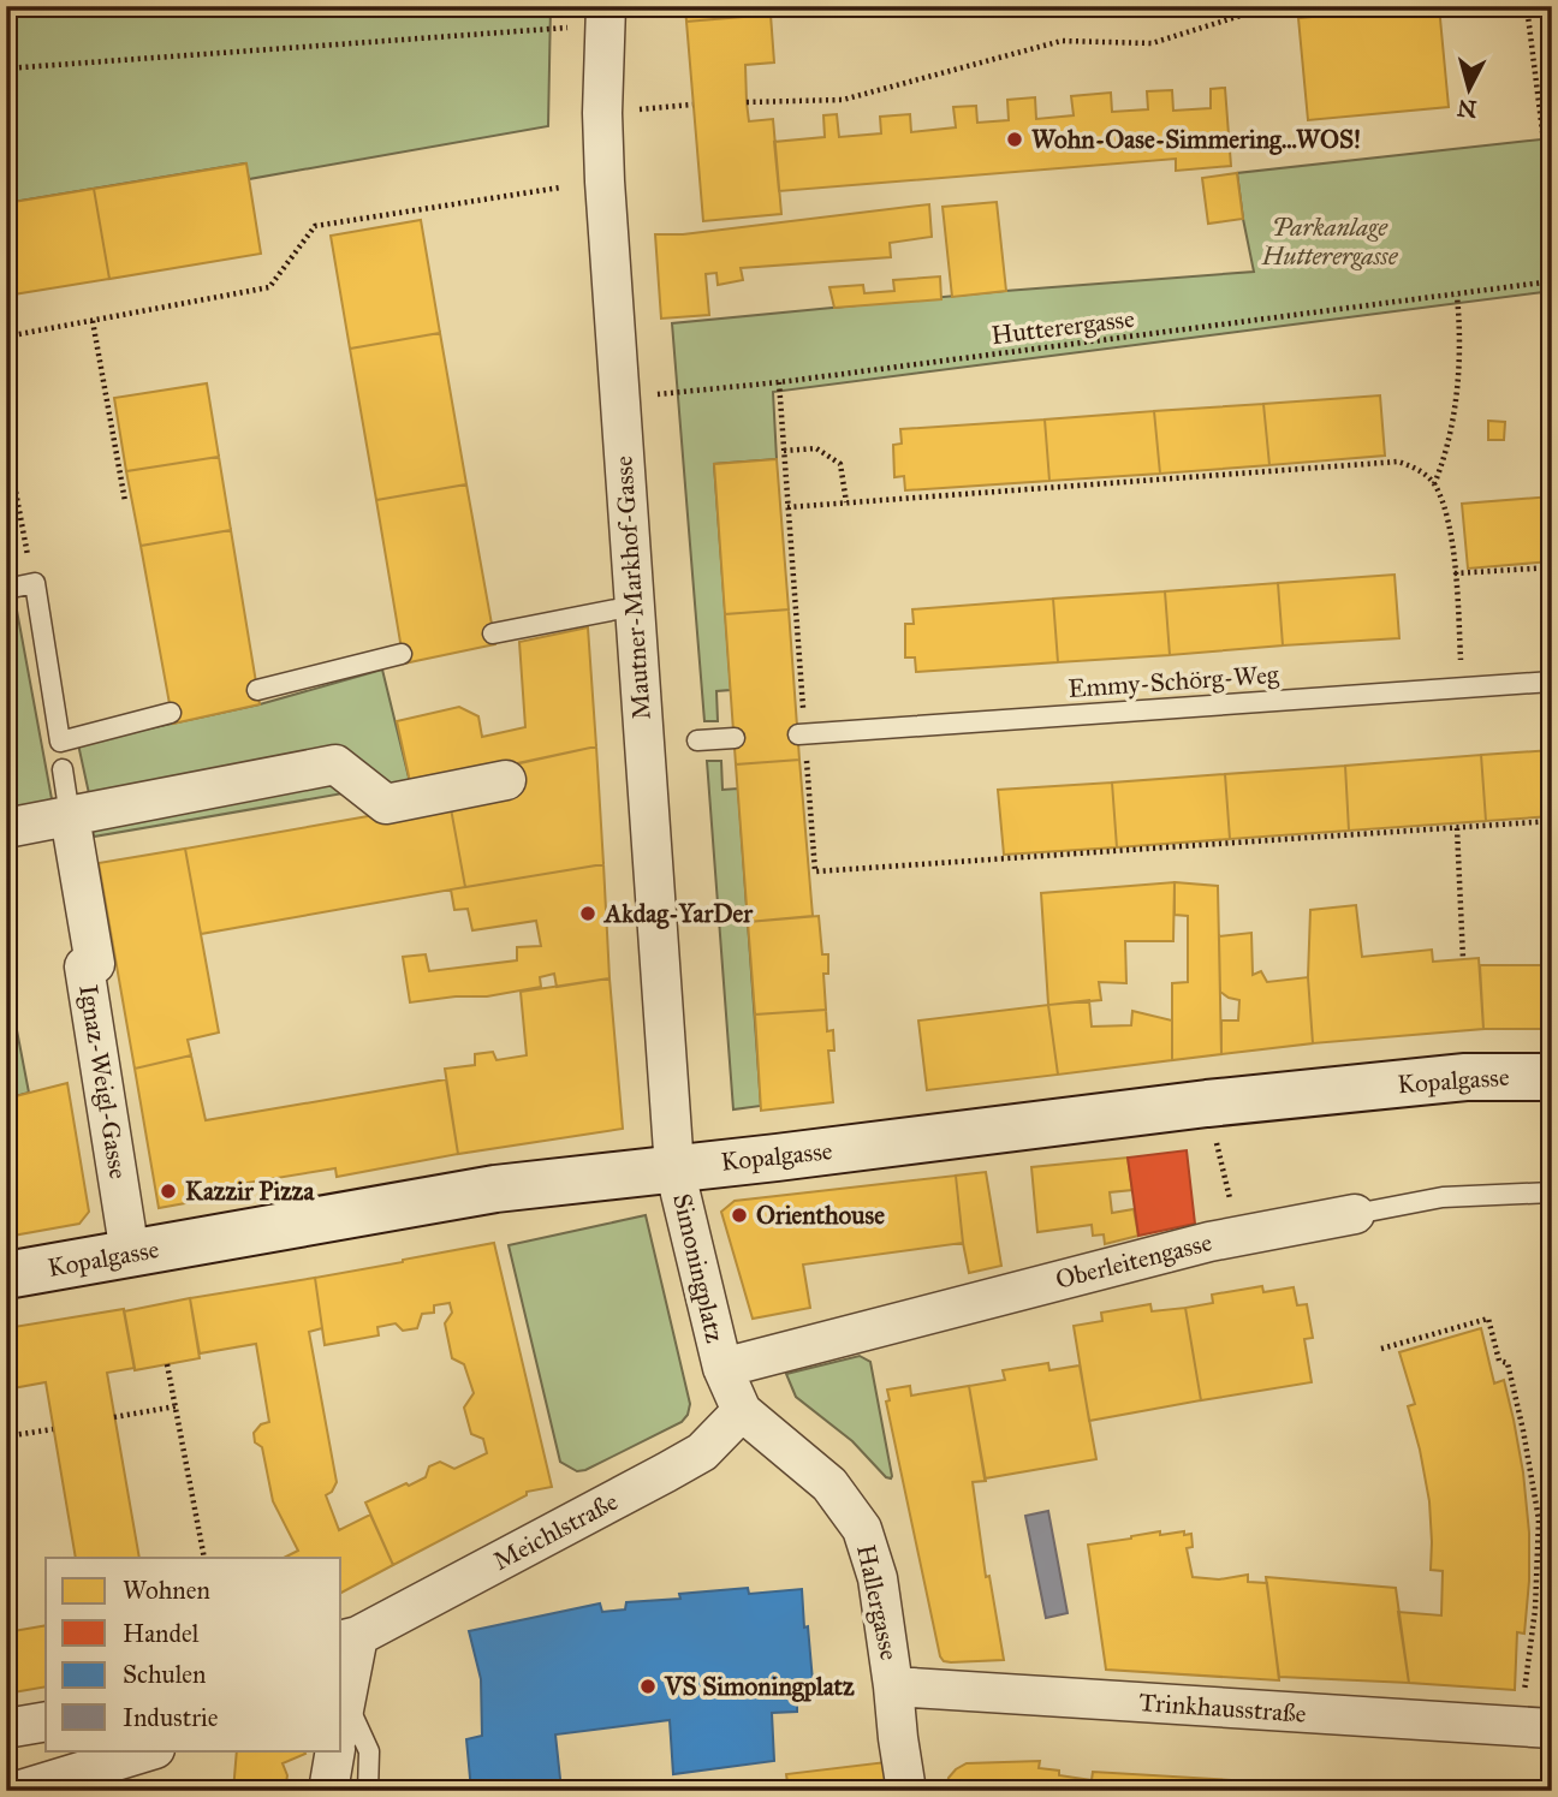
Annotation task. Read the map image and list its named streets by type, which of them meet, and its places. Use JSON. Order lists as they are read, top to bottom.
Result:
{
  "streets": {
    "street": [
      "Mautner-Markhof-Gasse",
      "Kopalgasse",
      "Ignaz-Weigl-Gasse",
      "Oberleitengasse",
      "Simoningplatz",
      "Meichlstraße",
      "Hallergasse",
      "Trinkhausstraße"
    ],
    "lane": ["Emmy-Schörg-Weg"],
    "path": ["Hutterergasse"]
  },
  "crossings": [
    ["Hutterergasse", "Mautner-Markhof-Gasse"],
    ["Mautner-Markhof-Gasse", "Kopalgasse"],
    ["Mautner-Markhof-Gasse", "Simoningplatz"],
    ["Kopalgasse", "Ignaz-Weigl-Gasse"],
    ["Kopalgasse", "Simoningplatz"],
    ["Oberleitengasse", "Simoningplatz"],
    ["Oberleitengasse", "Hallergasse"],
    ["Simoningplatz", "Hallergasse"],
    ["Meichlstraße", "Hallergasse"],
    ["Hallergasse", "Trinkhausstraße"]
  ],
  "parks": ["Parkanlage Hutterergasse"],
  "places": [
    "Wohn-Oase-Simmering...WOS!",
    "Akdag-YarDer",
    "Kazzir Pizza",
    "Orienthouse",
    "VS Simoningplatz"
  ],
  "legend": [
    "Wohnen",
    "Handel",
    "Schulen",
    "Industrie"
  ],
  "north": "bottom"
}
